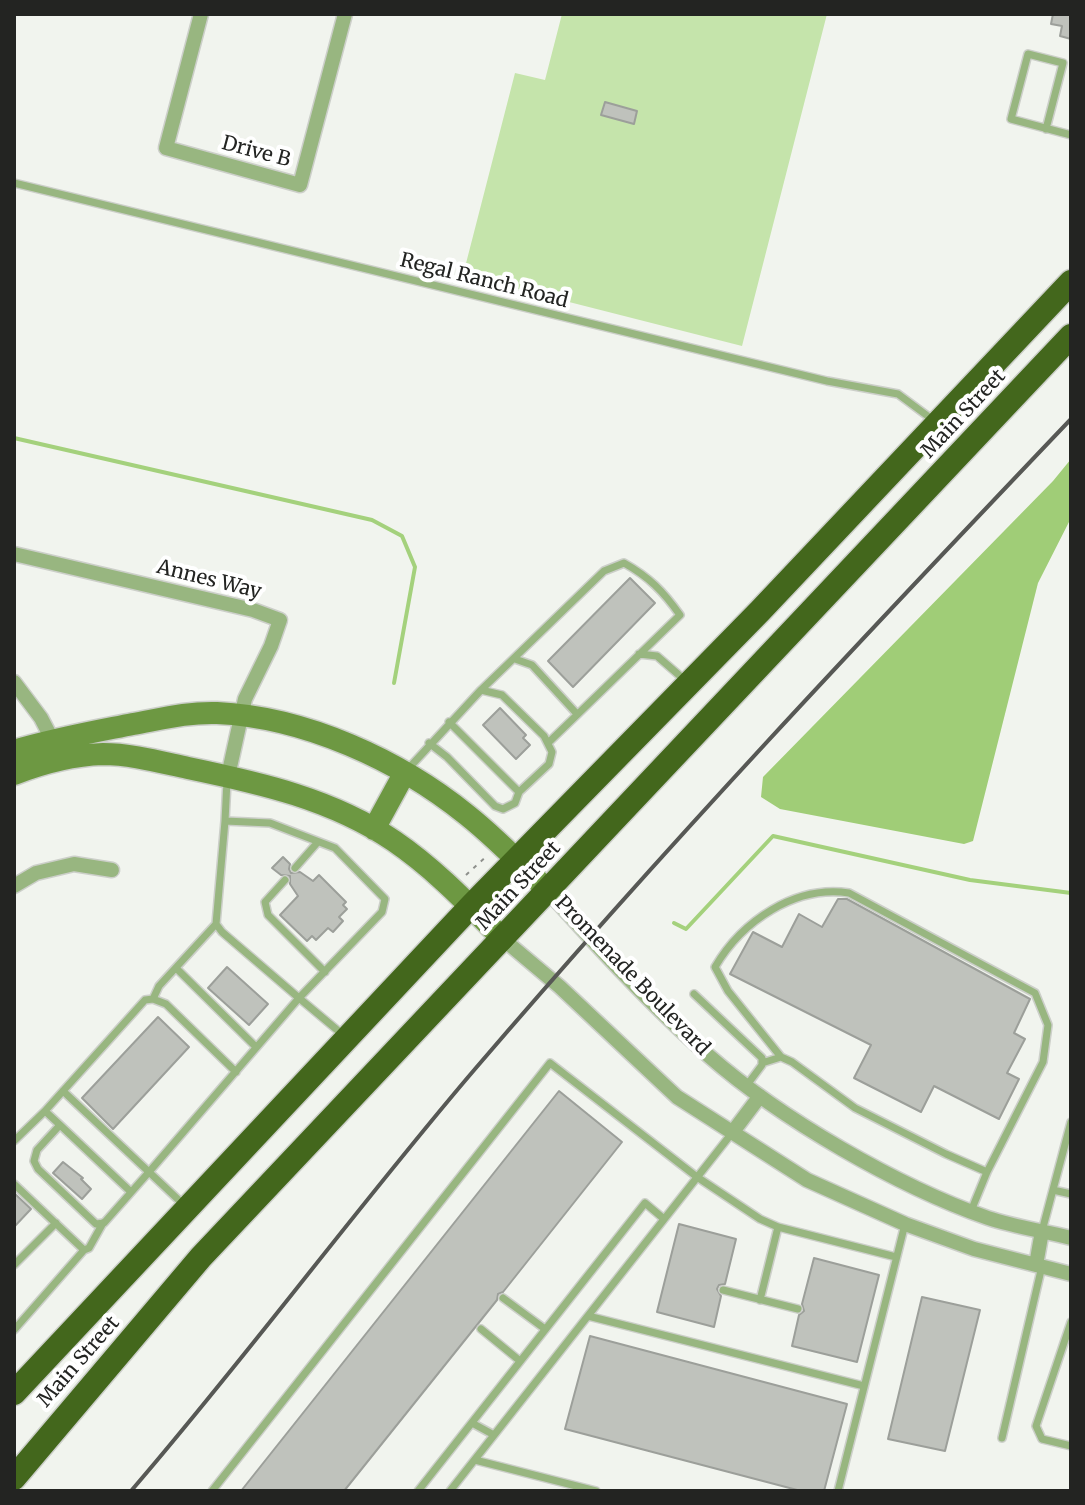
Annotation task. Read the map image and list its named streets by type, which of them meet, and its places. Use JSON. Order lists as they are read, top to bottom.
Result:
{
  "streets": {
    "highway": ["Main Street"],
    "street": ["Drive B", "Annes Way", "Promenade Boulevard"],
    "lane": ["Regal Ranch Road"]
  },
  "crossings": [
    ["Regal Ranch Road", "Main Street"],
    ["Main Street", "Promenade Boulevard"],
    ["Annes Way", "Promenade Boulevard"]
  ]
}
